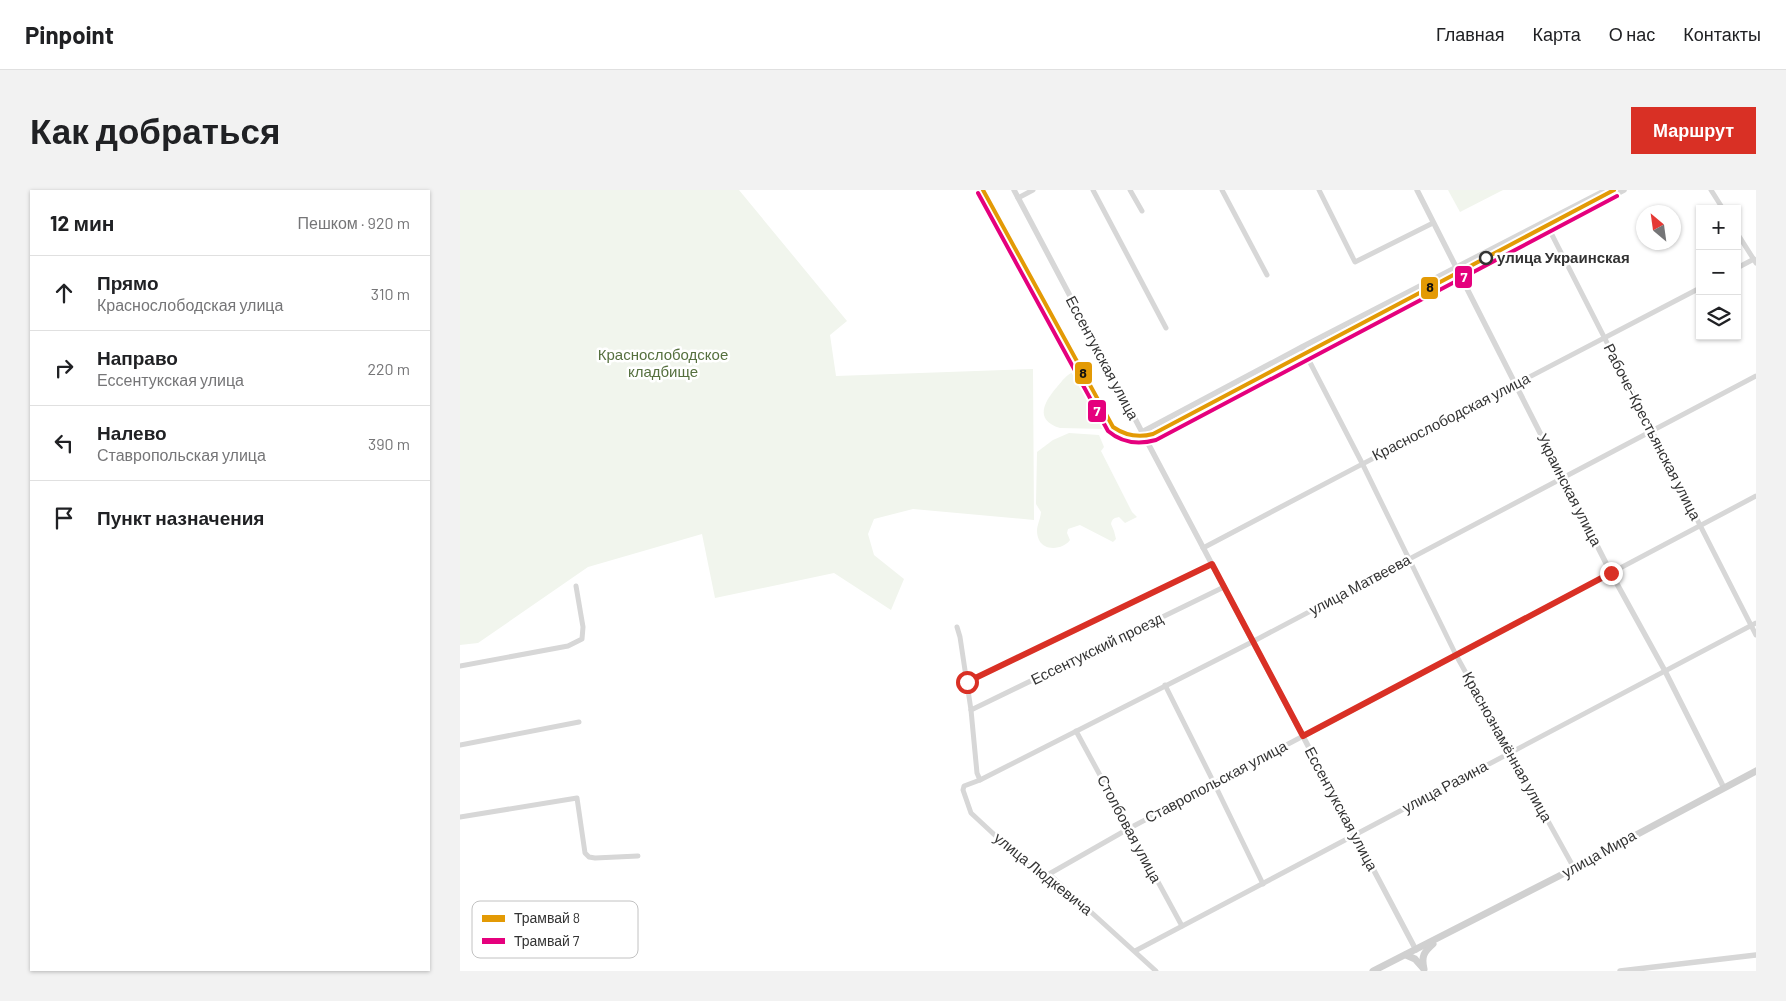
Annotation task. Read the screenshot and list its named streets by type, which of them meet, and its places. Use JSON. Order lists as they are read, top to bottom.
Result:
{
  "streets": {
    "main road": ["улица Мира"],
    "street": [
      "Ессентукская улица",
      "Краснослободская улица",
      "Рабоче-Крестьянская улица",
      "Украинская улица",
      "улица Матвеева",
      "Ессентукский проезд",
      "Краснознамённая улица",
      "Ставропольская улица",
      "улица Разина",
      "Столбовая улица",
      "улица Людкевича"
    ]
  },
  "crossings": [
    ["Ессентукская улица", "Краснослободская улица"],
    ["Ессентукская улица", "улица Матвеева"],
    ["Ессентукская улица", "Ессентукский проезд"],
    ["Ессентукская улица", "Ставропольская улица"],
    ["Ессентукская улица", "улица Разина"],
    ["Ессентукская улица", "улица Мира"],
    ["Краснослободская улица", "Рабоче-Крестьянская улица"],
    ["Краснослободская улица", "Украинская улица"],
    ["Краснослободская улица", "Краснознамённая улица"],
    ["Рабоче-Крестьянская улица", "улица Матвеева"],
    ["Рабоче-Крестьянская улица", "Ставропольская улица"],
    ["Рабоче-Крестьянская улица", "улица Разина"],
    ["Украинская улица", "улица Матвеева"],
    ["Украинская улица", "Ставропольская улица"],
    ["Украинская улица", "улица Разина"],
    ["Украинская улица", "улица Мира"],
    ["улица Матвеева", "Краснознамённая улица"],
    ["улица Матвеева", "Столбовая улица"],
    ["улица Матвеева", "улица Людкевича"],
    ["Краснознамённая улица", "Ставропольская улица"],
    ["Краснознамённая улица", "улица Разина"],
    ["Краснознамённая улица", "улица Мира"],
    ["Ставропольская улица", "Столбовая улица"],
    ["Ставропольская улица", "улица Людкевича"],
    ["улица Разина", "Столбовая улица"],
    ["улица Разина", "улица Людкевича"]
  ],
  "parks": ["Краснослободское кладбище"],
  "places": ["улица Украинская"],
  "lines": ["tram line 8", "tram line 7"],
  "legend": ["Трамвай 8", "Трамвай 7"],
  "north": "top left",
  "page": {
    "header": "Pinpoint",
    "nav": [
      "Главная",
      "Карта",
      "О нас",
      "Контакты"
    ],
    "buttons": "Маршрут",
    "title": "Как добраться",
    "heading": ["12 мин", "Пешком · 920 m"],
    "map_buttons": ["+", "−"],
    "list": [
      ["Прямо", "Краснослободская улица", "310 m"],
      ["Направо", "Ессентукская улица", "220 m"],
      ["Налево", "Ставропольская улица", "390 m"],
      "Пункт назначения"
    ]
  }
}
